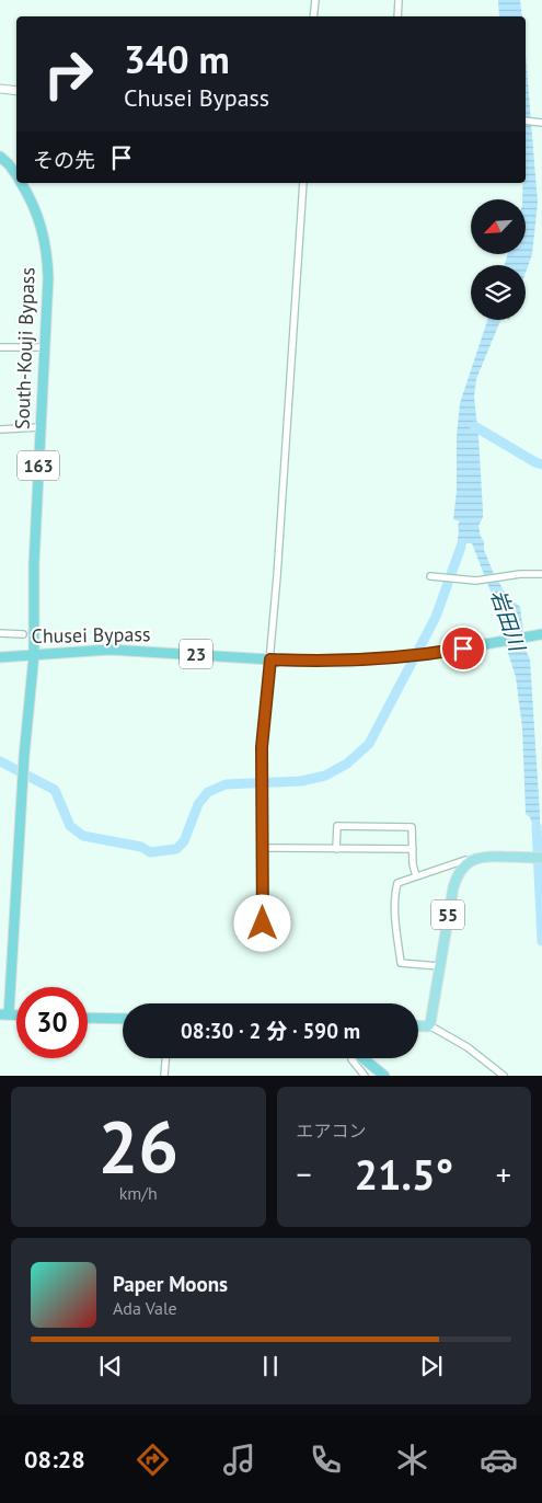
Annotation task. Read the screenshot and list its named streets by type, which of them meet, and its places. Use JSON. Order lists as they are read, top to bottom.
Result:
{
  "streets": {
    "highway": [
      "South-Kouji Bypass",
      "163",
      "Chusei Bypass",
      "23"
    ],
    "main road": ["55"]
  },
  "crossings": [
    ["South-Kouji Bypass", "Chusei Bypass"]
  ],
  "water": ["岩田川"],
  "north": "bottom left",
  "page": {
    "turn": ["340 m", "Chusei Bypass"],
    "then": "その先",
    "limit": "30",
    "trip": "08:30 · 2 分 · 590 m",
    "tile": [
      ["26", "km/h"],
      "エアコン"
    ],
    "heat": ["−", "21.5°", "+"],
    "song": ["Paper Moons", "Ada Vale"],
    "tabs": "08:28"
  }
}
